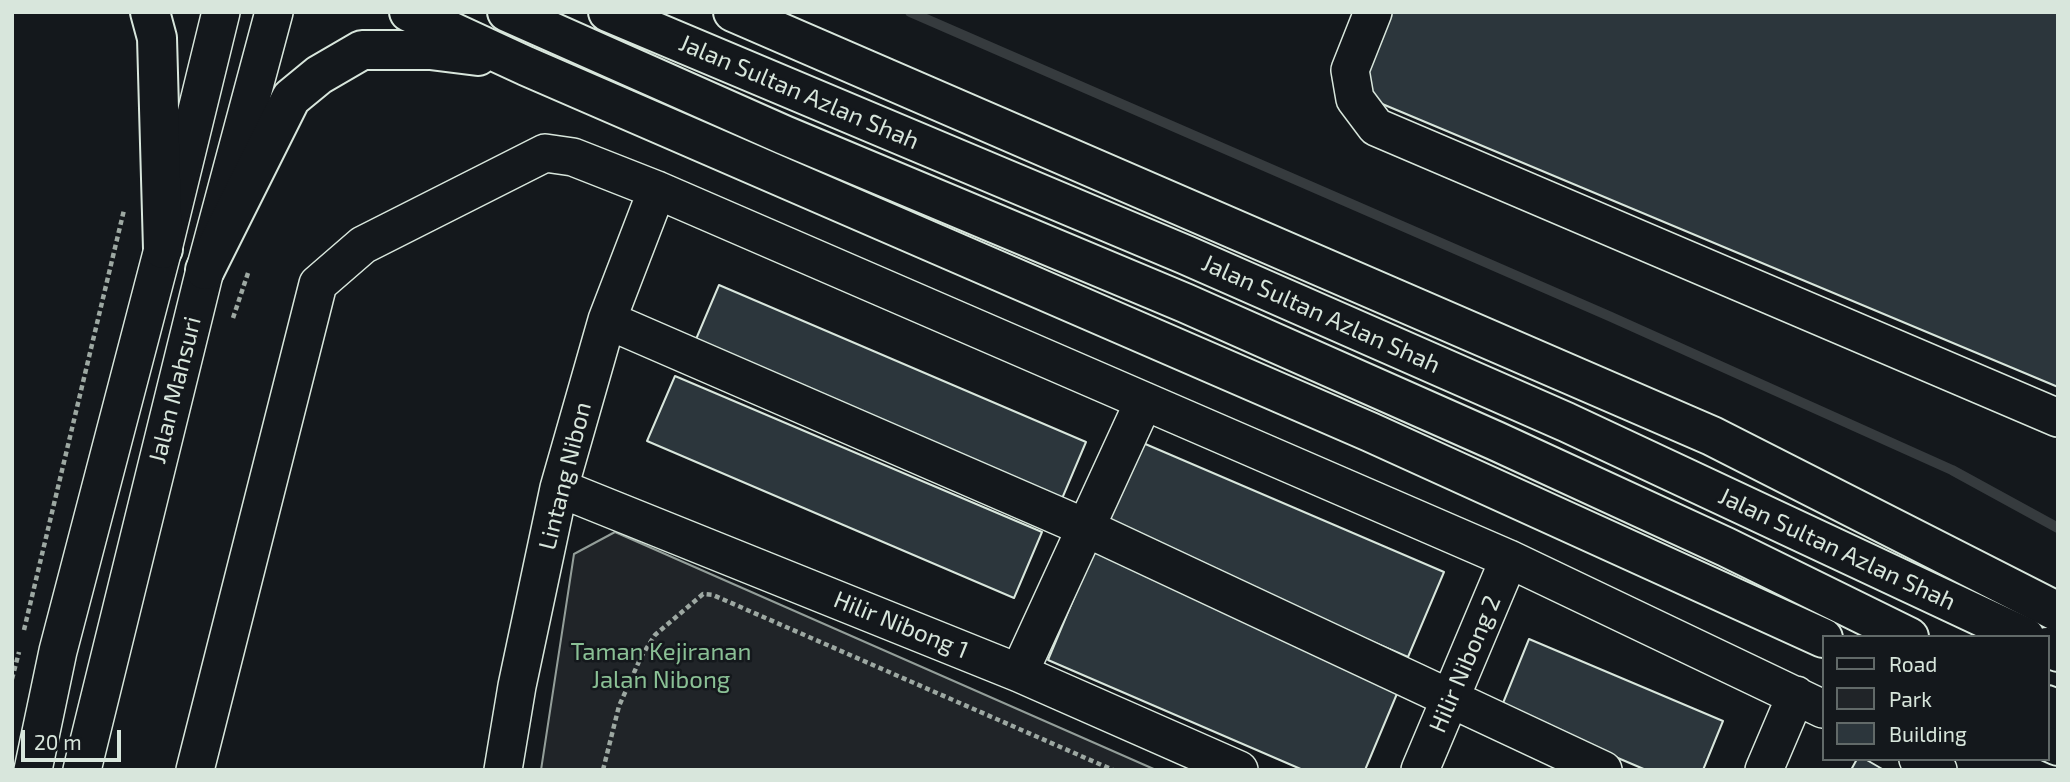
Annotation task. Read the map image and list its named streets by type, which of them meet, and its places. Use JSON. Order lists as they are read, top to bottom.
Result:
{
  "streets": {
    "main road": ["Jalan Sultan Azlan Shah"],
    "street": [
      "Jalan Mahsuri",
      "Lintang Nibon",
      "Hilir Nibong 1",
      "Hilir Nibong 2"
    ]
  },
  "crossings": [
    ["Lintang Nibon", "Hilir Nibong 1"]
  ],
  "parks": ["Taman Kejiranan Jalan Nibong"],
  "legend": ["Road", "Park", "Building"],
  "scale_bar": "20 m"
}
